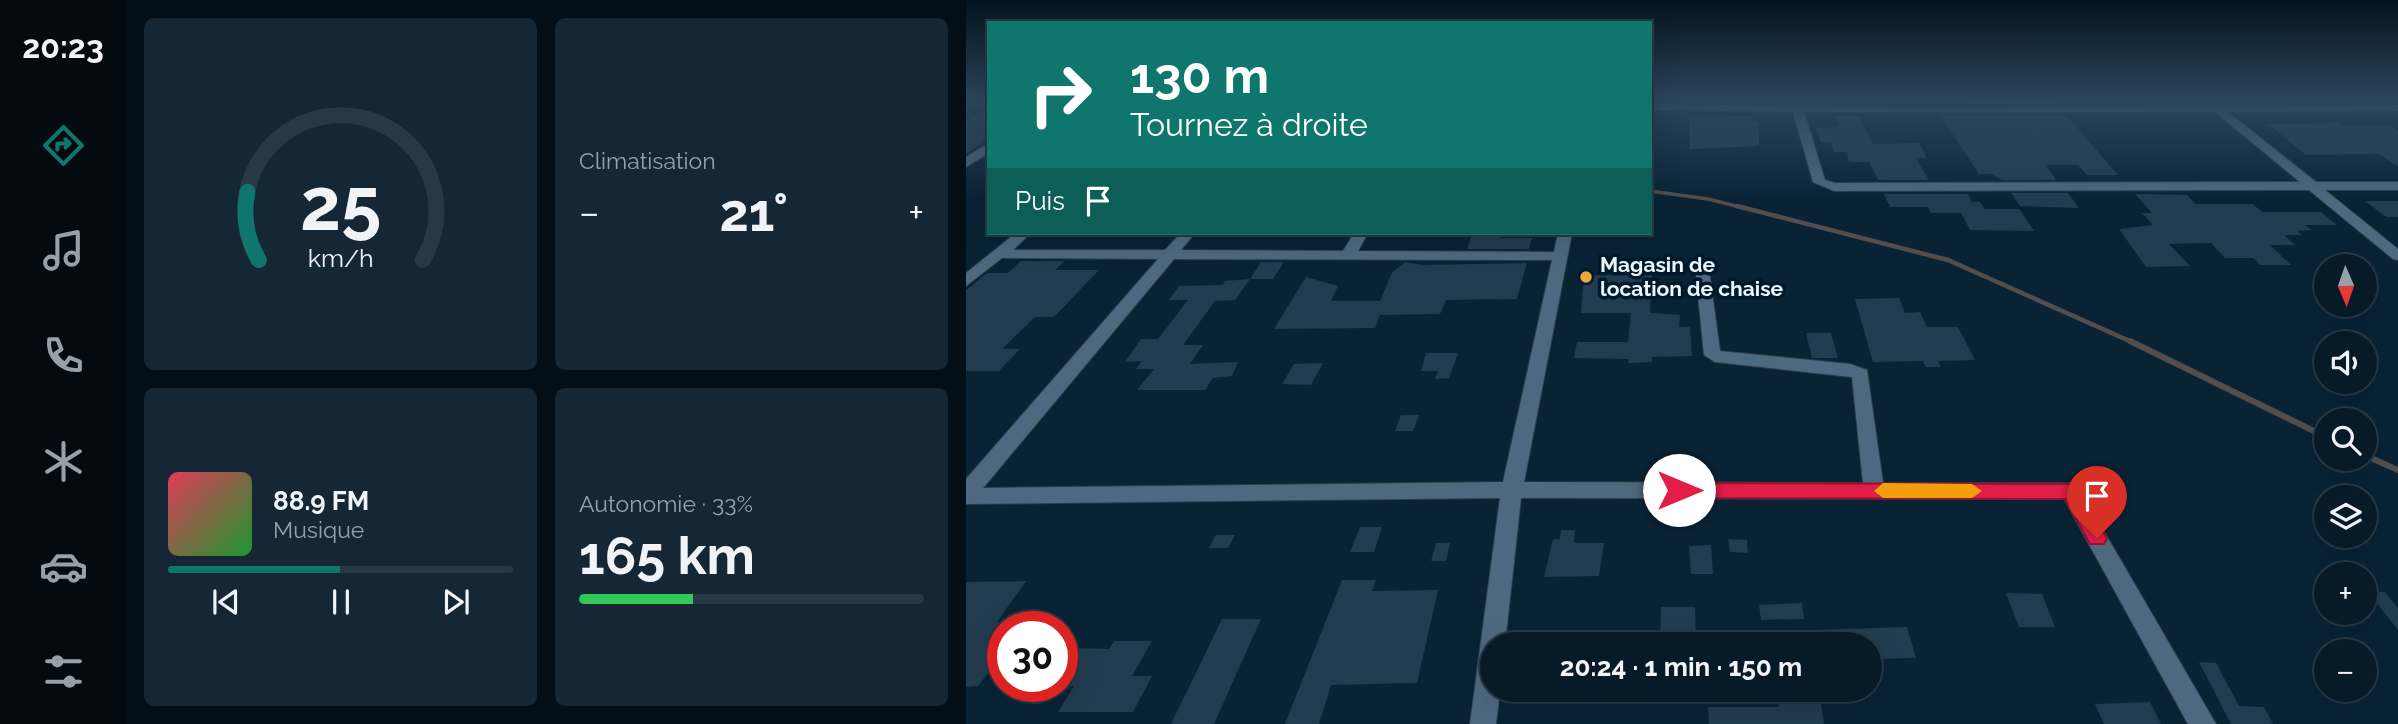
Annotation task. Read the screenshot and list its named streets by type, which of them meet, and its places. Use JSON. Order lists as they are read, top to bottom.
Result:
{
  "places": ["Magasin de location de chaise"],
  "north": "bottom",
  "page": {
    "tabs": "20:23",
    "tile": [
      "Climatisation",
      ["Autonomie · 33%", "165 km"]
    ],
    "turn": ["130 m", "Tournez à droite"],
    "then": "Puis",
    "heat": ["−", "21°", "+"],
    "map_buttons": ["+", "−"],
    "song": ["88.9 FM", "Musique"],
    "limit": "30",
    "trip": "20:24 · 1 min · 150 m",
    "gauge": ["25", "km/h"]
  }
}
